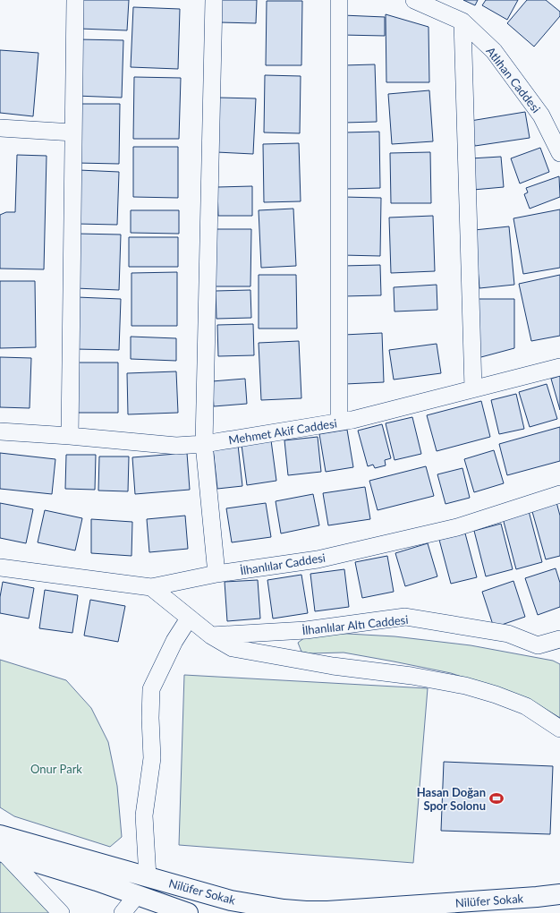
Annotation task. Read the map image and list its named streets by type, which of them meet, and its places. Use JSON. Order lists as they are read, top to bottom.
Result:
{
  "streets": {
    "main road": ["Nilüfer Sokak"],
    "street": [
      "Atlıhan Caddesi",
      "Mehmet Akif Caddesi",
      "İlhanlılar Caddesi",
      "İlhanlılar Altı Caddesi"
    ]
  },
  "parks": ["Onur Park"],
  "places": {
    "sports": ["Hasan Doğan Spor Solonu"]
  }
}
